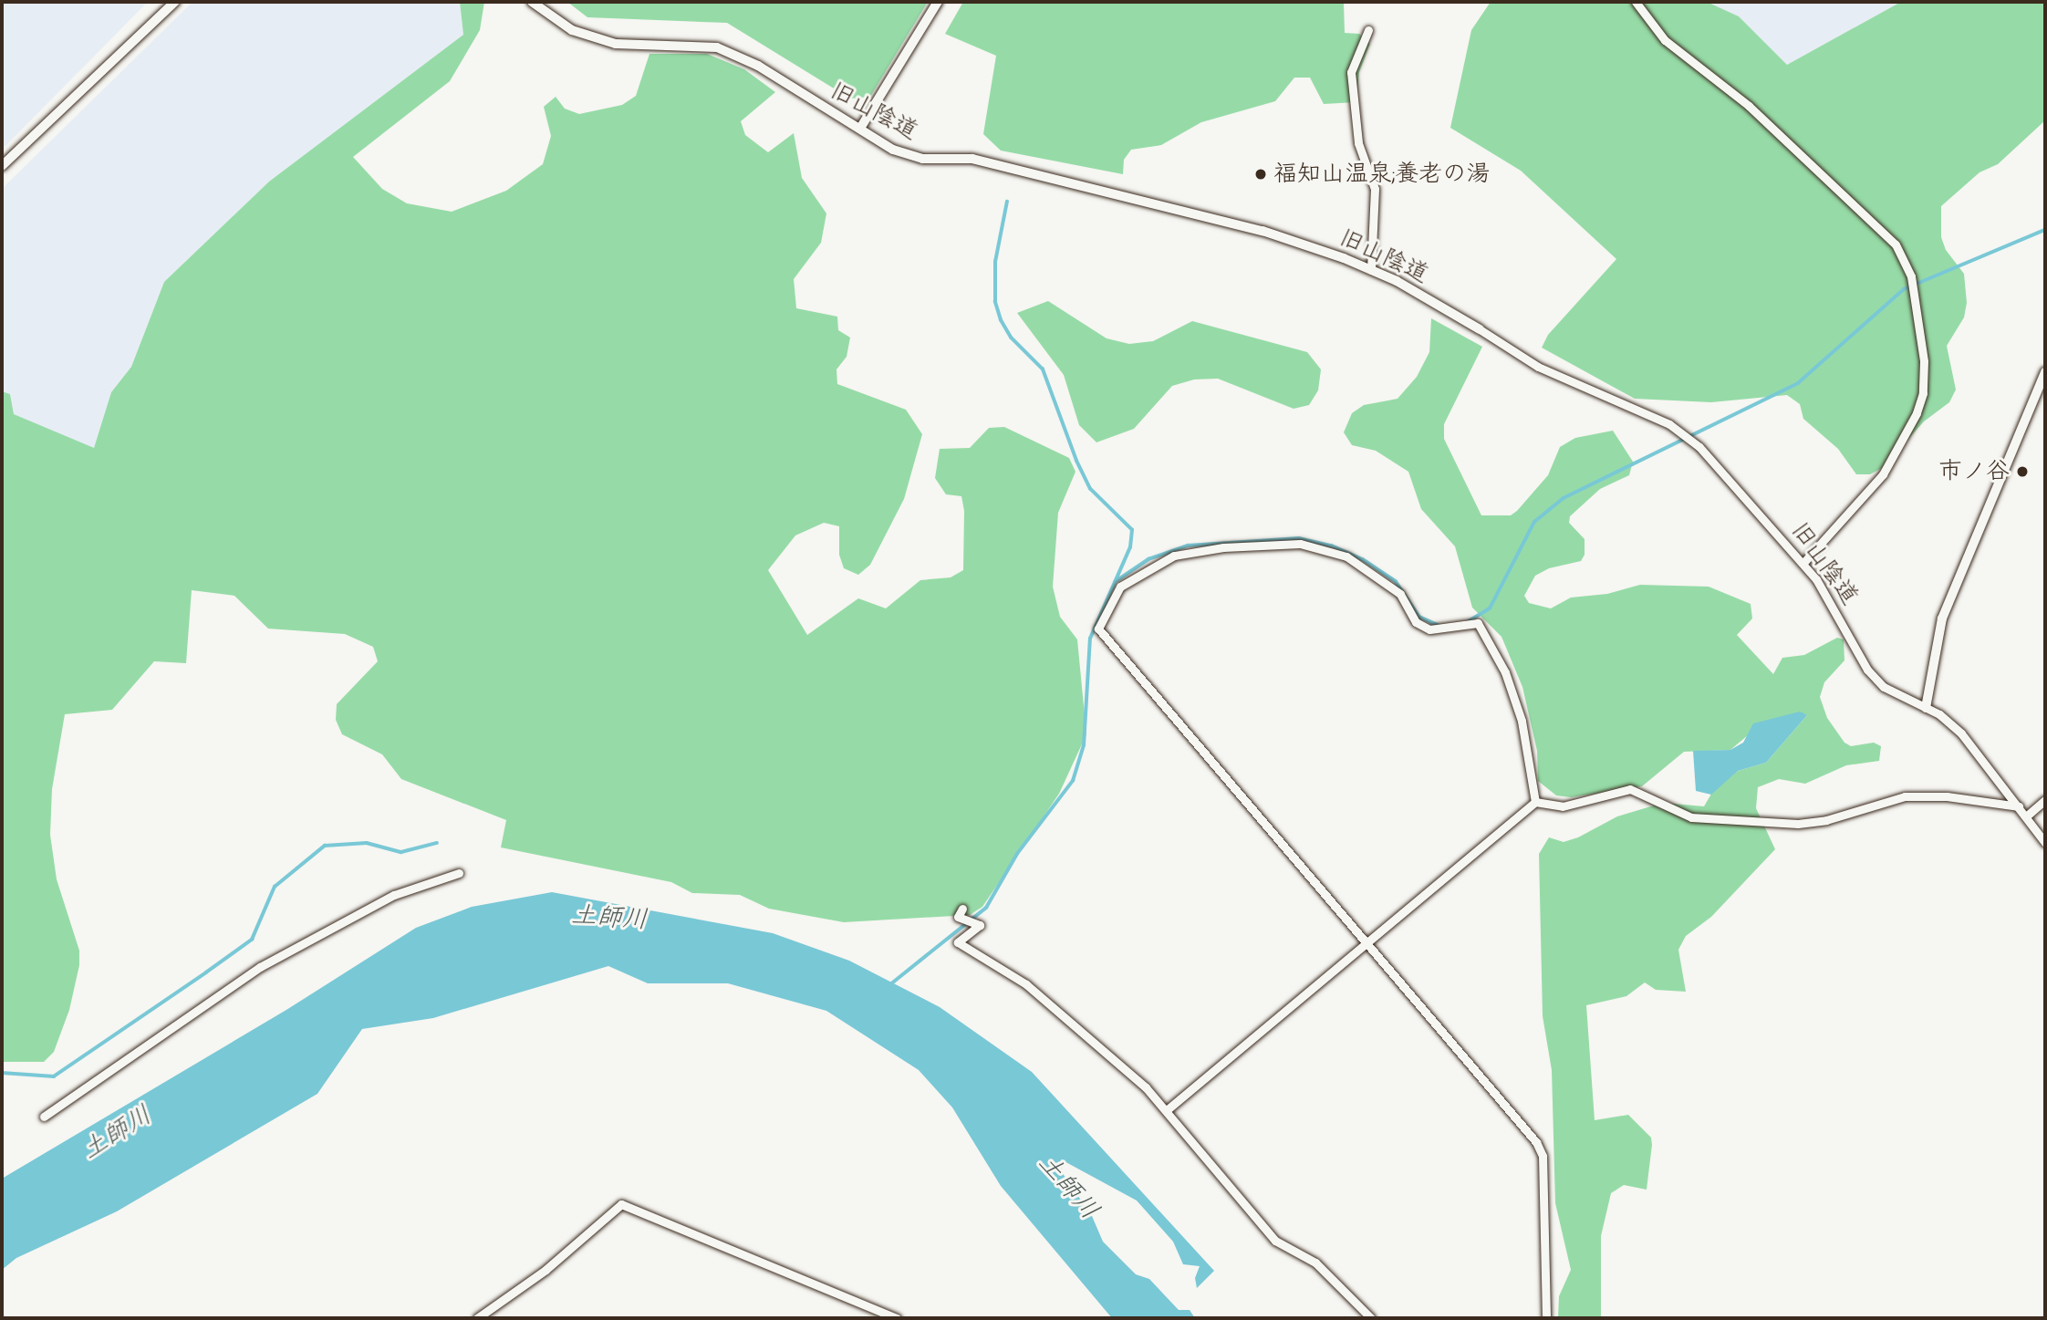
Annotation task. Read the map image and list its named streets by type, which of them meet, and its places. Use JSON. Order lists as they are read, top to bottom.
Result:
{
  "streets": {
    "street": ["旧山陰道"]
  },
  "water": ["土師川"],
  "places": ["福知山温泉;養老の湯", "市ノ谷"]
}
